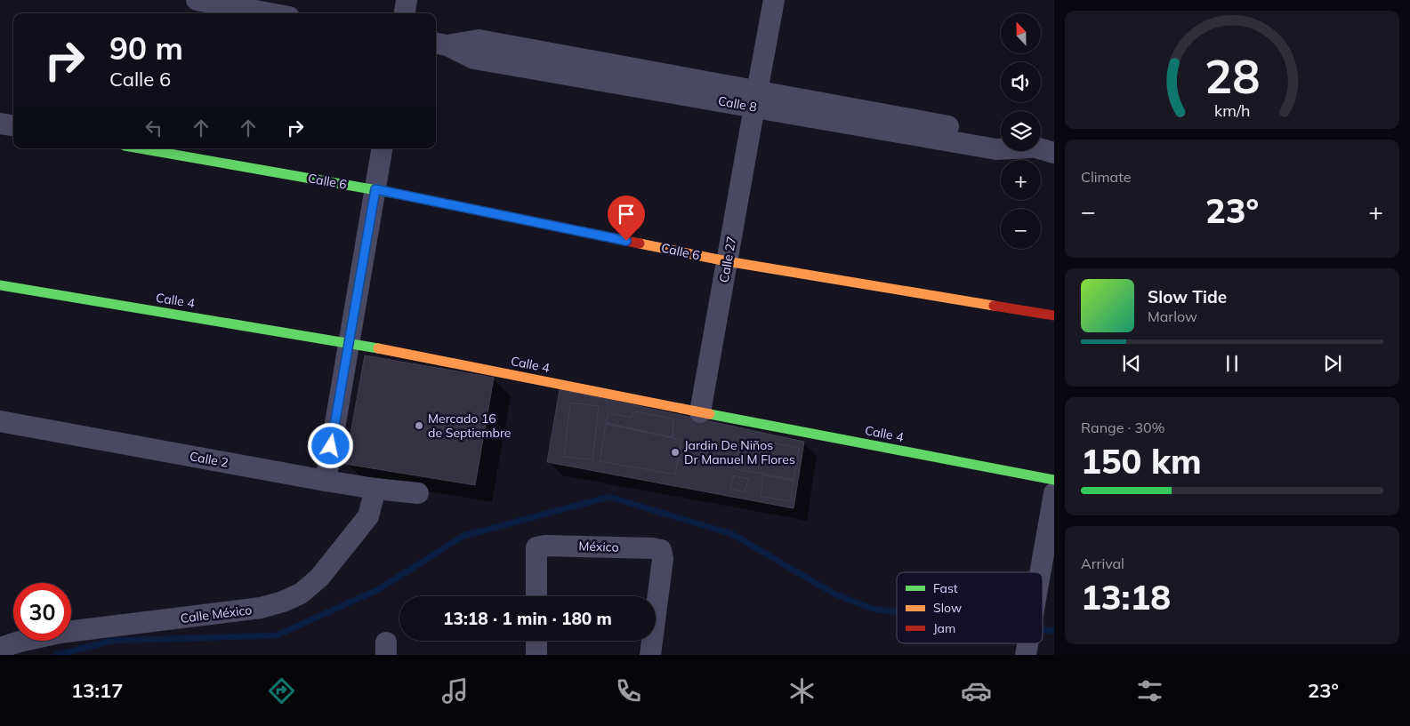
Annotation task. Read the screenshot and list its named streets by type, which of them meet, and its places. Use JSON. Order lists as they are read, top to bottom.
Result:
{
  "streets": {
    "street": [
      "Calle 8",
      "Calle 6",
      "Calle 27",
      "Calle 4",
      "Calle 2",
      "México",
      "Calle México"
    ]
  },
  "crossings": [
    ["Calle 8", "Calle 27"],
    ["Calle 6", "Calle 27"],
    ["Calle 27", "Calle 4"],
    ["Calle 2", "Calle México"]
  ],
  "places": ["Mercado 16 de Septiembre", "Jardin De Niños Dr Manuel M Flores"],
  "legend": ["Fast", "Slow", "Jam"],
  "north": "top",
  "page": {
    "map_buttons": ["+", "−"],
    "turn": ["90 m", "Calle 6"],
    "tile": [
      "Climate",
      ["Range · 30%", "150 km"],
      ["Arrival", "13:18"]
    ],
    "heat": ["−", "23°", "+"],
    "song": ["Slow Tide", "Marlow"],
    "limit": "30",
    "trip": "13:18 · 1 min · 180 m",
    "tabs": ["13:17", "23°"],
    "gauge": ["28", "km/h"]
  }
}
